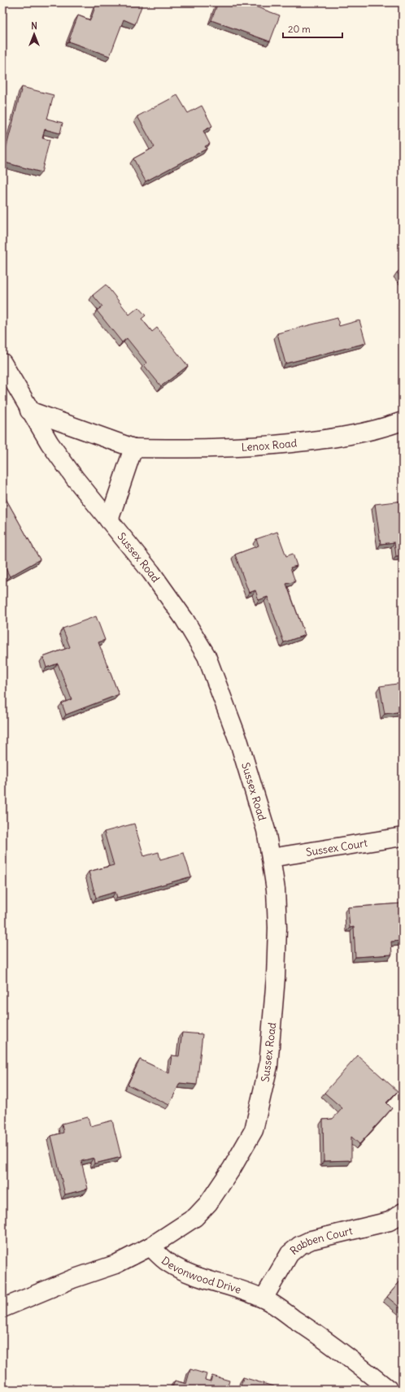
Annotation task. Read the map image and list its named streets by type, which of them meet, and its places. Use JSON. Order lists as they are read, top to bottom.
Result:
{
  "streets": {
    "street": [
      "Lenox Road",
      "Sussex Road",
      "Sussex Court",
      "Rabben Court",
      "Devonwood Drive"
    ]
  },
  "crossings": [
    ["Lenox Road", "Sussex Road"],
    ["Sussex Road", "Sussex Court"],
    ["Sussex Road", "Devonwood Drive"],
    ["Rabben Court", "Devonwood Drive"]
  ],
  "scale_bar": "20 m",
  "north": "top"
}
